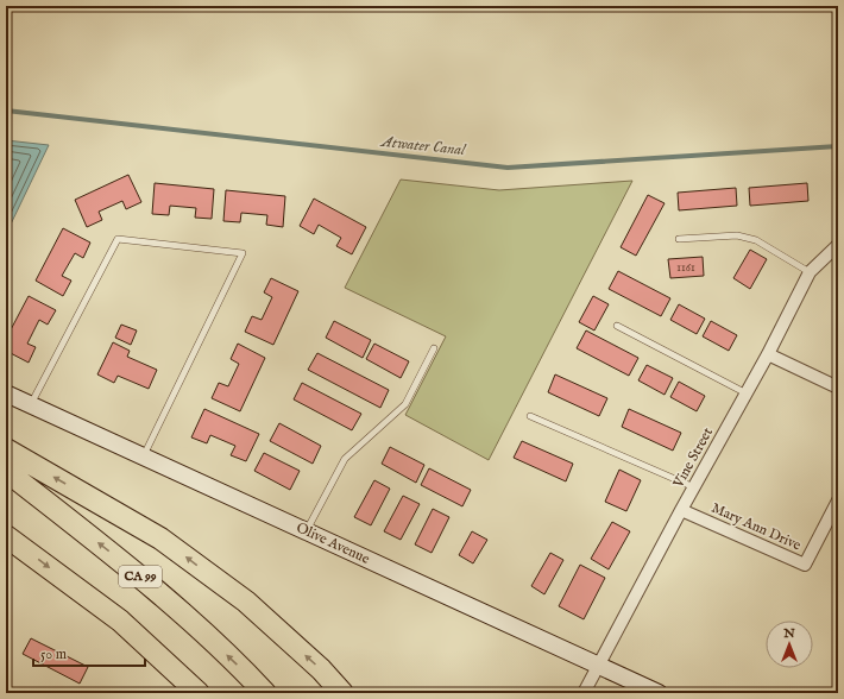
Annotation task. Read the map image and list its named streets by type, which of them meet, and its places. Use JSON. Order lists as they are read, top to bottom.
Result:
{
  "streets": {
    "highway": ["CA 99"],
    "main road": ["Olive Avenue"],
    "street": ["Vine Street", "Mary Ann Drive"]
  },
  "crossings": [
    ["Vine Street", "Mary Ann Drive"],
    ["Vine Street", "Olive Avenue"]
  ],
  "water": ["Atwater Canal"],
  "house_numbers": ["1161"],
  "scale_bar": "50 m",
  "north": "top"
}
